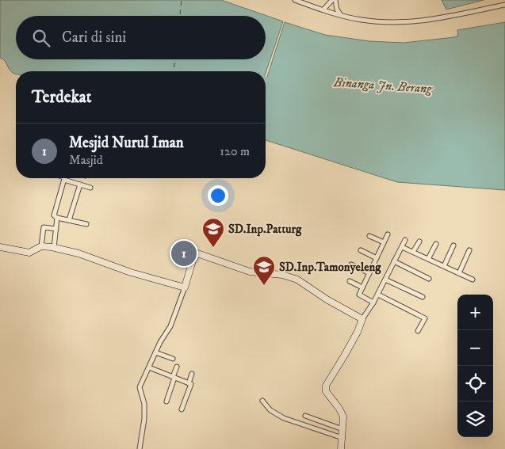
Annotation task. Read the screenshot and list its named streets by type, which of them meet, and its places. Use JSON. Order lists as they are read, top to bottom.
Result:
{
  "water": ["Binanga Jn. Berang"],
  "places": {
    "school or university": ["SD.Inp.Patturg", "SD.Inp.Tamonyeleng"]
  },
  "page": {
    "search": "Cari di sini",
    "heading": "Terdekat",
    "list": [
      {
        "mark": "1",
        "name": "Mesjid Nurul Iman",
        "note": "Masjid",
        "value": "120 m"
      }
    ],
    "pins": "1",
    "map_buttons": ["+", "−"]
  }
}
